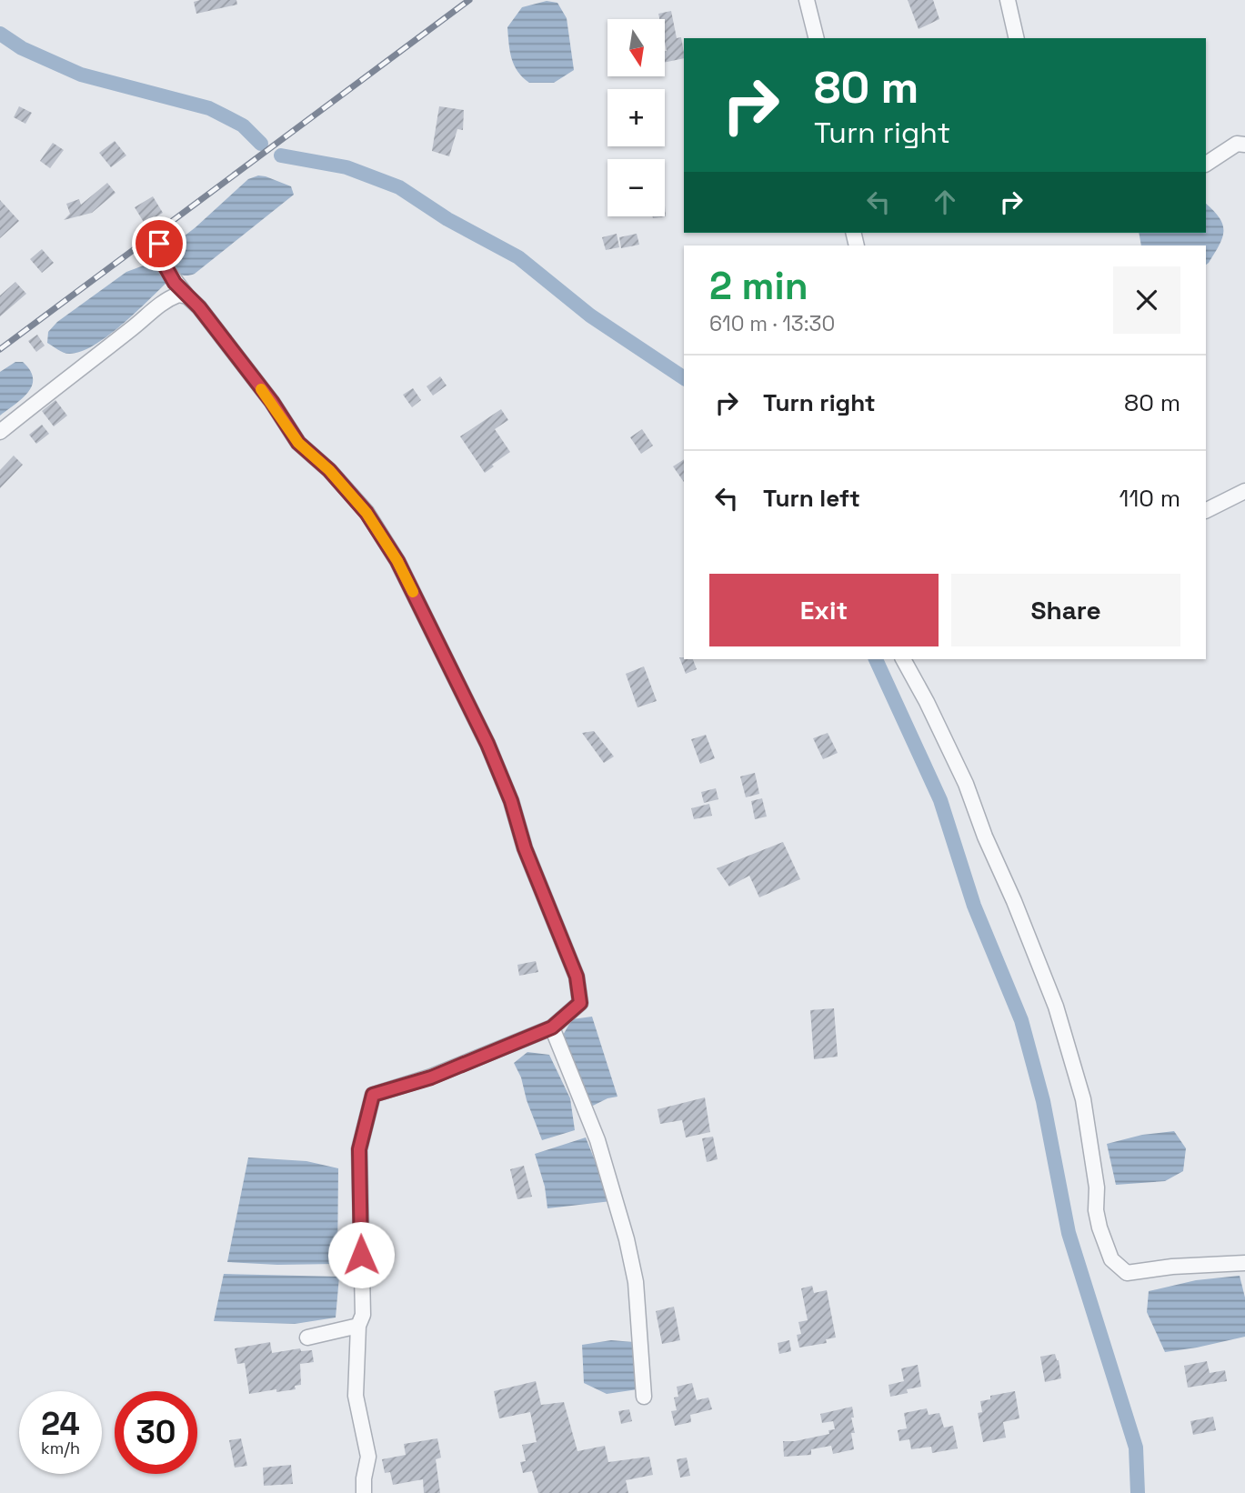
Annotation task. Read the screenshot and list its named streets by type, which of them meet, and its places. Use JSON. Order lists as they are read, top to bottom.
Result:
{
  "north": "bottom",
  "page": {
    "map_buttons": ["+", "−"],
    "turn": ["80 m", "Turn right"],
    "heading": ["2 min", "610 m · 13:30"],
    "list": [
      {
        "name": "Turn right",
        "value": "80 m"
      },
      {
        "name": "Turn left",
        "value": "110 m"
      }
    ],
    "buttons": ["Exit", "Share"],
    "speed": "24 km/h",
    "limit": "30"
  }
}
